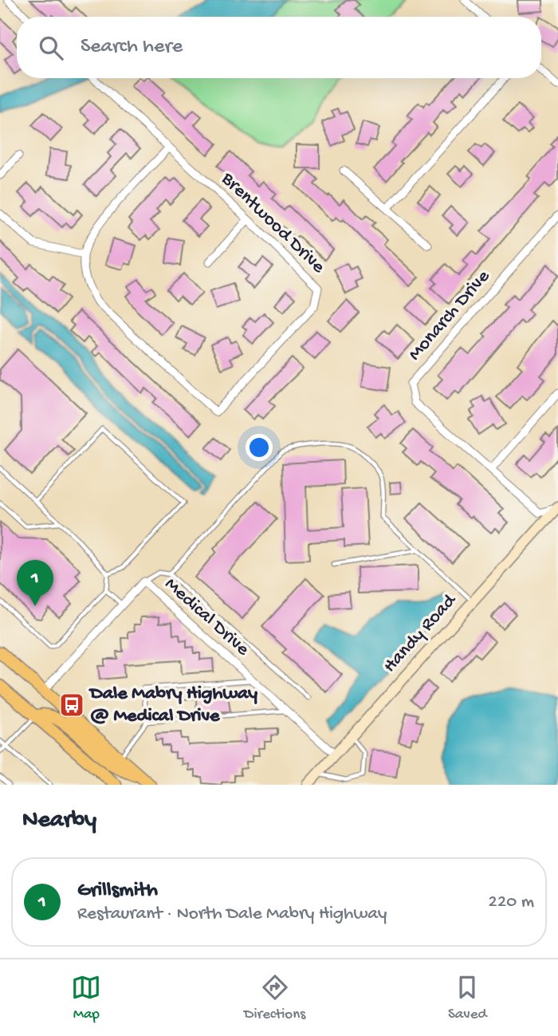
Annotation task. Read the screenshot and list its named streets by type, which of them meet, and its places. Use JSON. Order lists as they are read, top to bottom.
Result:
{
  "streets": {
    "street": [
      "Brentwood Drive",
      "Monarch Drive",
      "Medical Drive",
      "Handy Road"
    ]
  },
  "crossings": [
    ["Monarch Drive", "Handy Road"],
    ["Medical Drive", "Handy Road"]
  ],
  "places": {
    "bus stop": ["Dale Mabry Highway @ Medical Drive"]
  },
  "page": {
    "search": "Search here",
    "pins": "1",
    "heading": "Nearby",
    "list": [
      {
        "mark": "1",
        "name": "Grillsmith",
        "note": "Restaurant · North Dale Mabry Highway",
        "value": "220 m"
      }
    ],
    "nav": ["Map", "Directions", "Saved"]
  }
}
